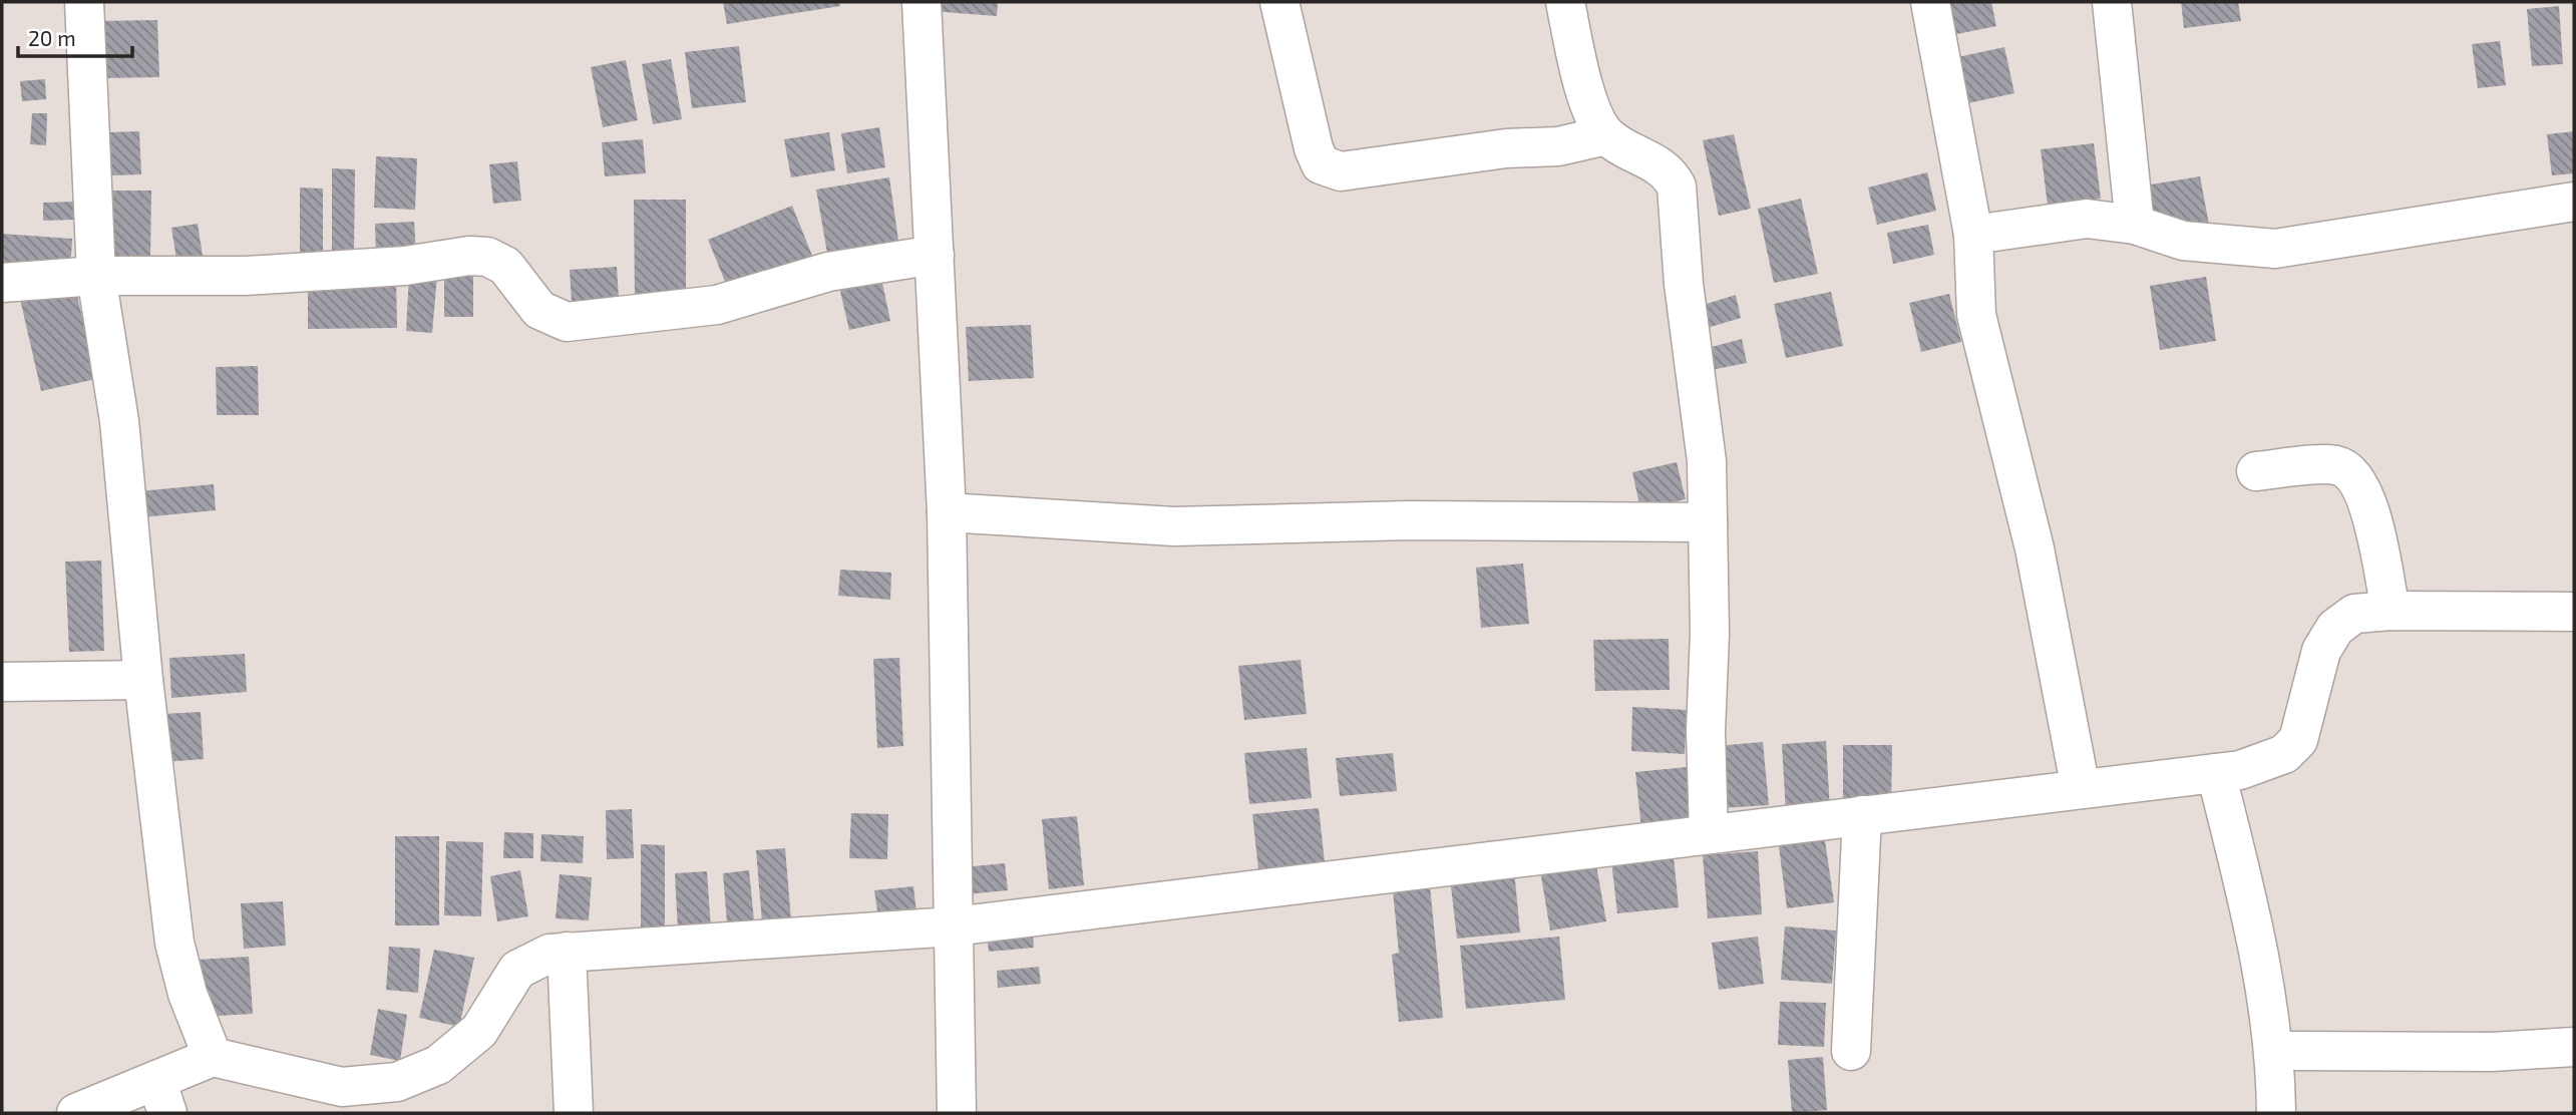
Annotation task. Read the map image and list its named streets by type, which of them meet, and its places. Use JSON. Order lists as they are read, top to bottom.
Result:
{
  "scale_bar": "20 m"
}
